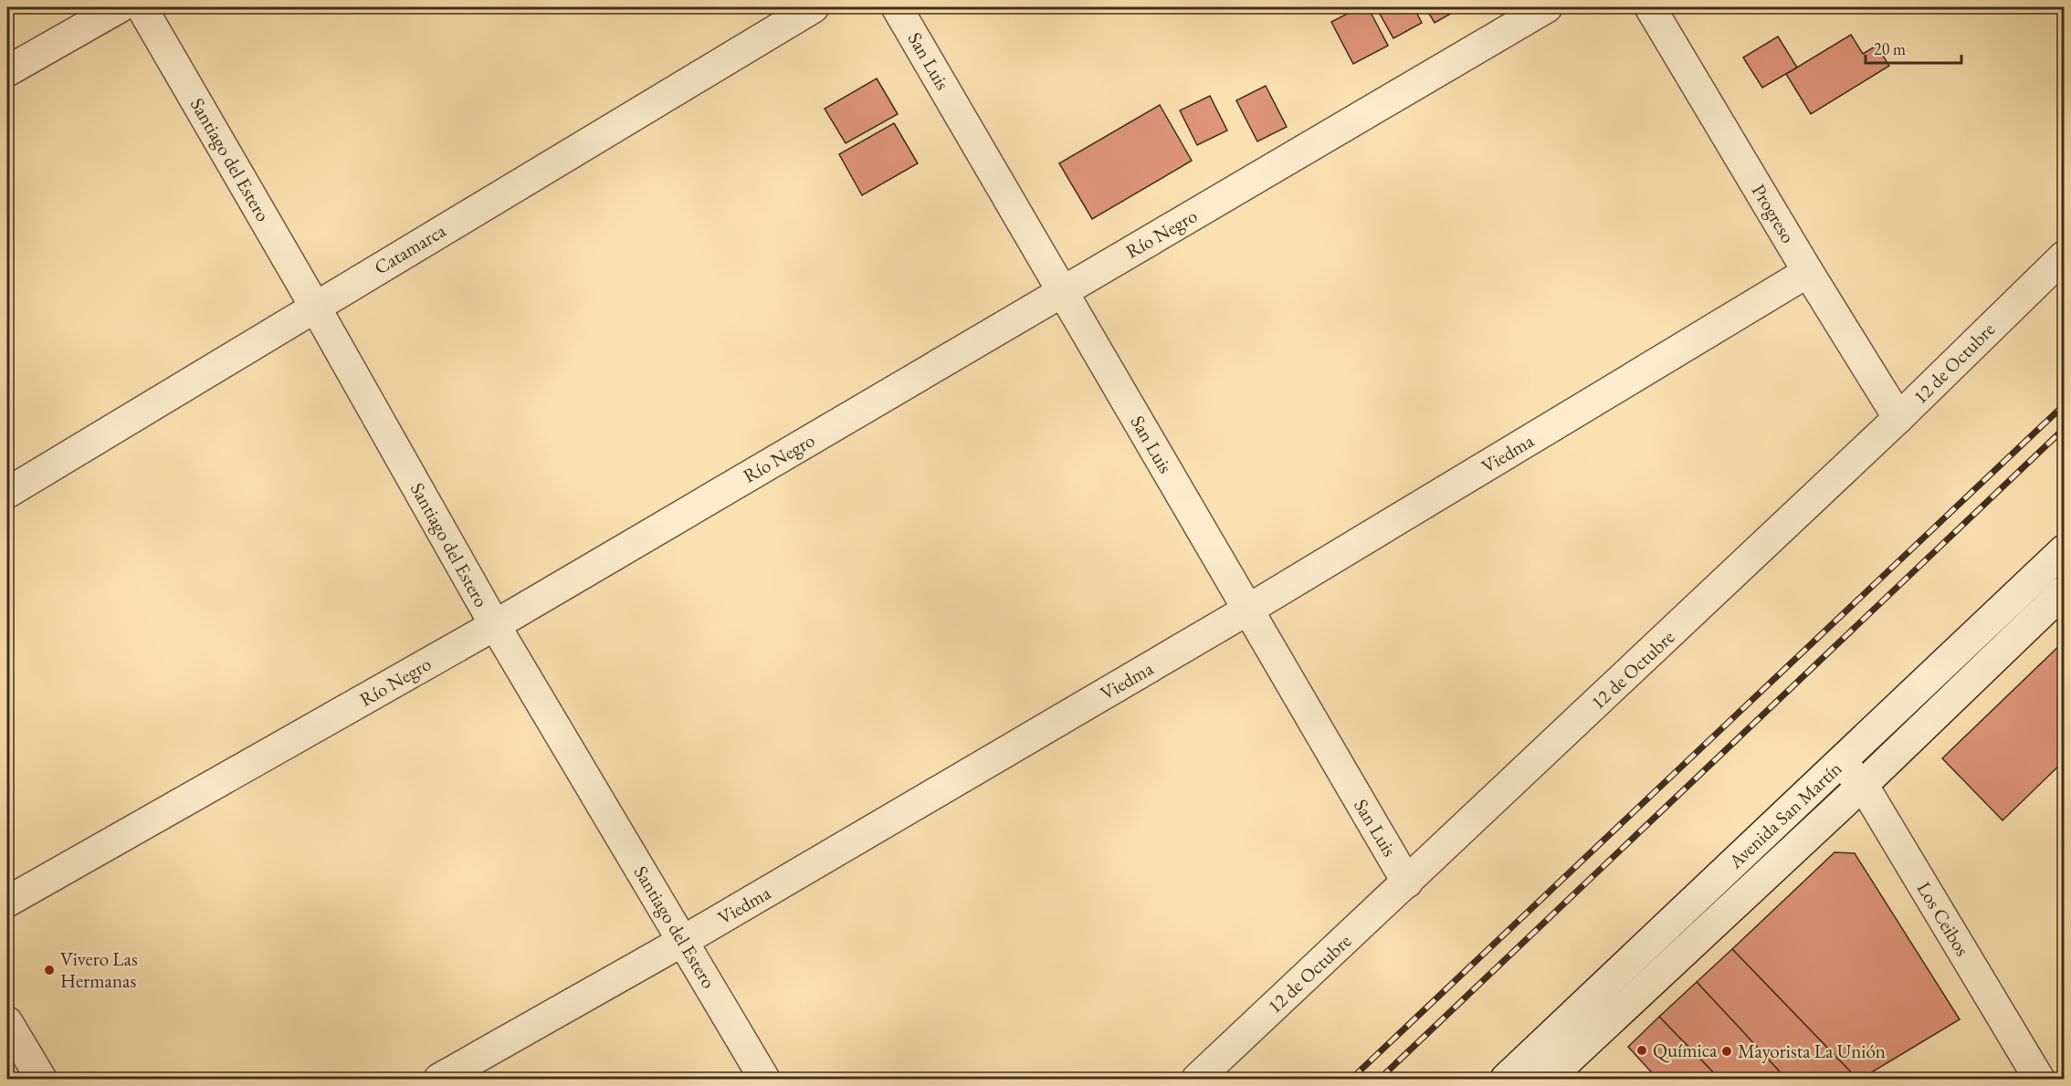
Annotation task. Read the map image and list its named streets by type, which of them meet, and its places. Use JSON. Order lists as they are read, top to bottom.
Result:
{
  "streets": {
    "street": [
      "San Luis",
      "Santiago del Estero",
      "Progreso",
      "Río Negro",
      "Catamarca",
      "12 de Octubre",
      "Viedma",
      "Avenida San Martín",
      "Los Ceibos"
    ]
  },
  "crossings": [
    ["San Luis", "Río Negro"],
    ["San Luis", "12 de Octubre"],
    ["San Luis", "Viedma"],
    ["Santiago del Estero", "Río Negro"],
    ["Santiago del Estero", "Catamarca"],
    ["Santiago del Estero", "Viedma"],
    ["Progreso", "12 de Octubre"],
    ["Progreso", "Viedma"],
    ["Avenida San Martín", "Los Ceibos"]
  ],
  "places": ["Vivero Las Hermanas", "Química", "Mayorista La Unión"],
  "scale_bar": "20 m"
}
